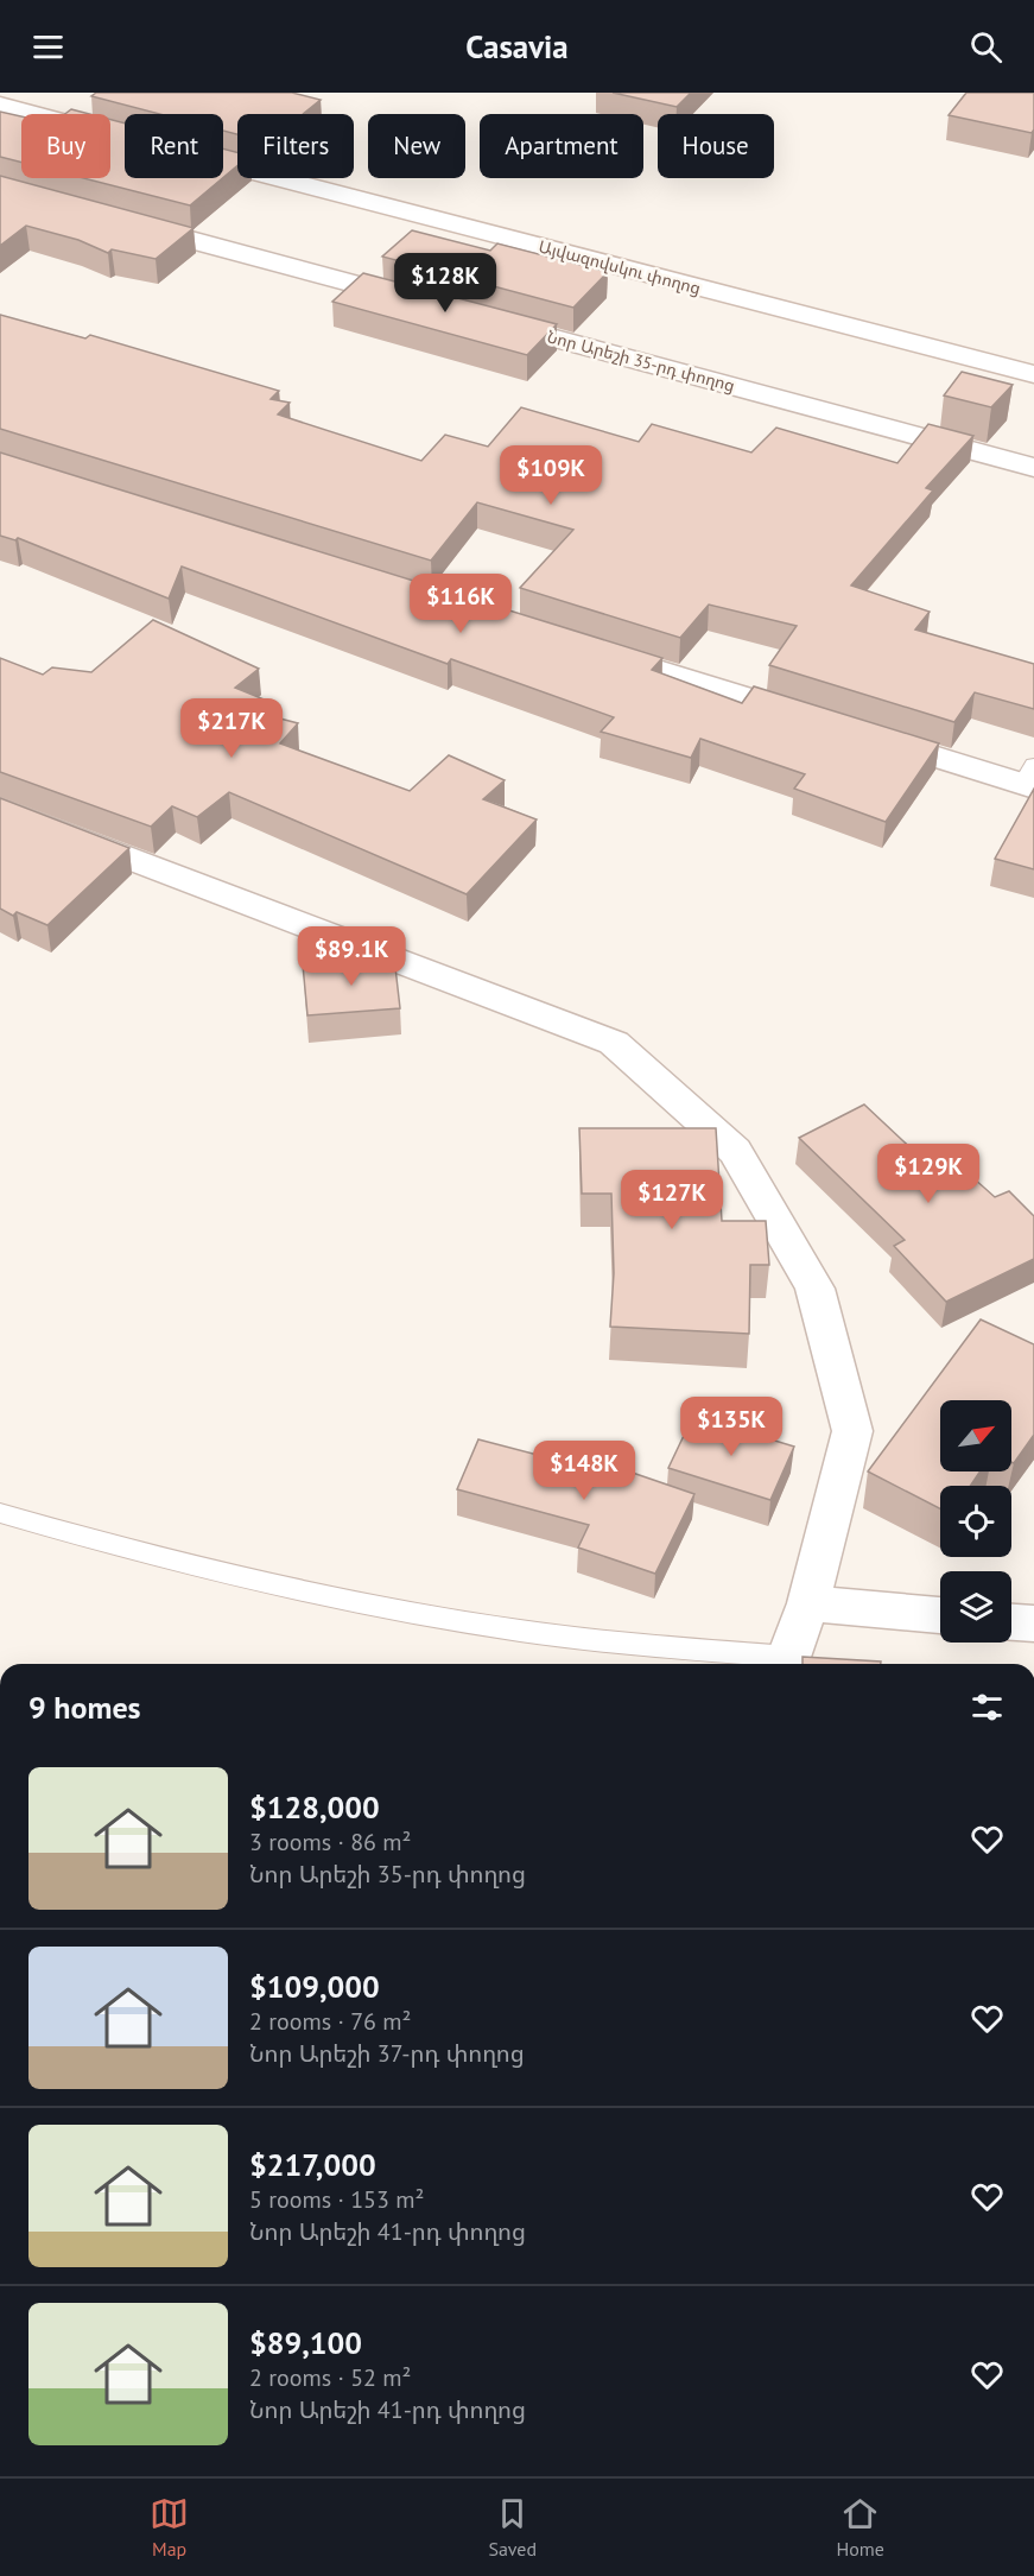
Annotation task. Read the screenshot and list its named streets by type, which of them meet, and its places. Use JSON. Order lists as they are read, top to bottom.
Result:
{
  "streets": {
    "street": ["Այվազովսկու փողոց", "Նոր Արեշի 35-րդ փողոց"]
  },
  "north": "top right",
  "page": {
    "header": "Casavia",
    "chip": [
      "Buy",
      "Rent",
      "Filters",
      "New",
      "Apartment",
      "House"
    ],
    "price": [
      "$128K",
      "$109K",
      "$116K",
      "$217K",
      "$89.1K",
      "$129K",
      "$127K",
      "$135K",
      "$148K"
    ],
    "heading": "9 homes",
    "list": [
      {
        "name": "$128,000",
        "note": "3 rooms · 86 m² · Նոր Արեշի 35-րդ փողոց"
      },
      {
        "name": "$109,000",
        "note": "2 rooms · 76 m² · Նոր Արեշի 37-րդ փողոց"
      },
      {
        "name": "$217,000",
        "note": "5 rooms · 153 m² · Նոր Արեշի 41-րդ փողոց"
      },
      {
        "name": "$89,100",
        "note": "2 rooms · 52 m² · Նոր Արեշի 41-րդ փողոց"
      }
    ],
    "tabs": ["Map", "Saved", "Home"]
  }
}
